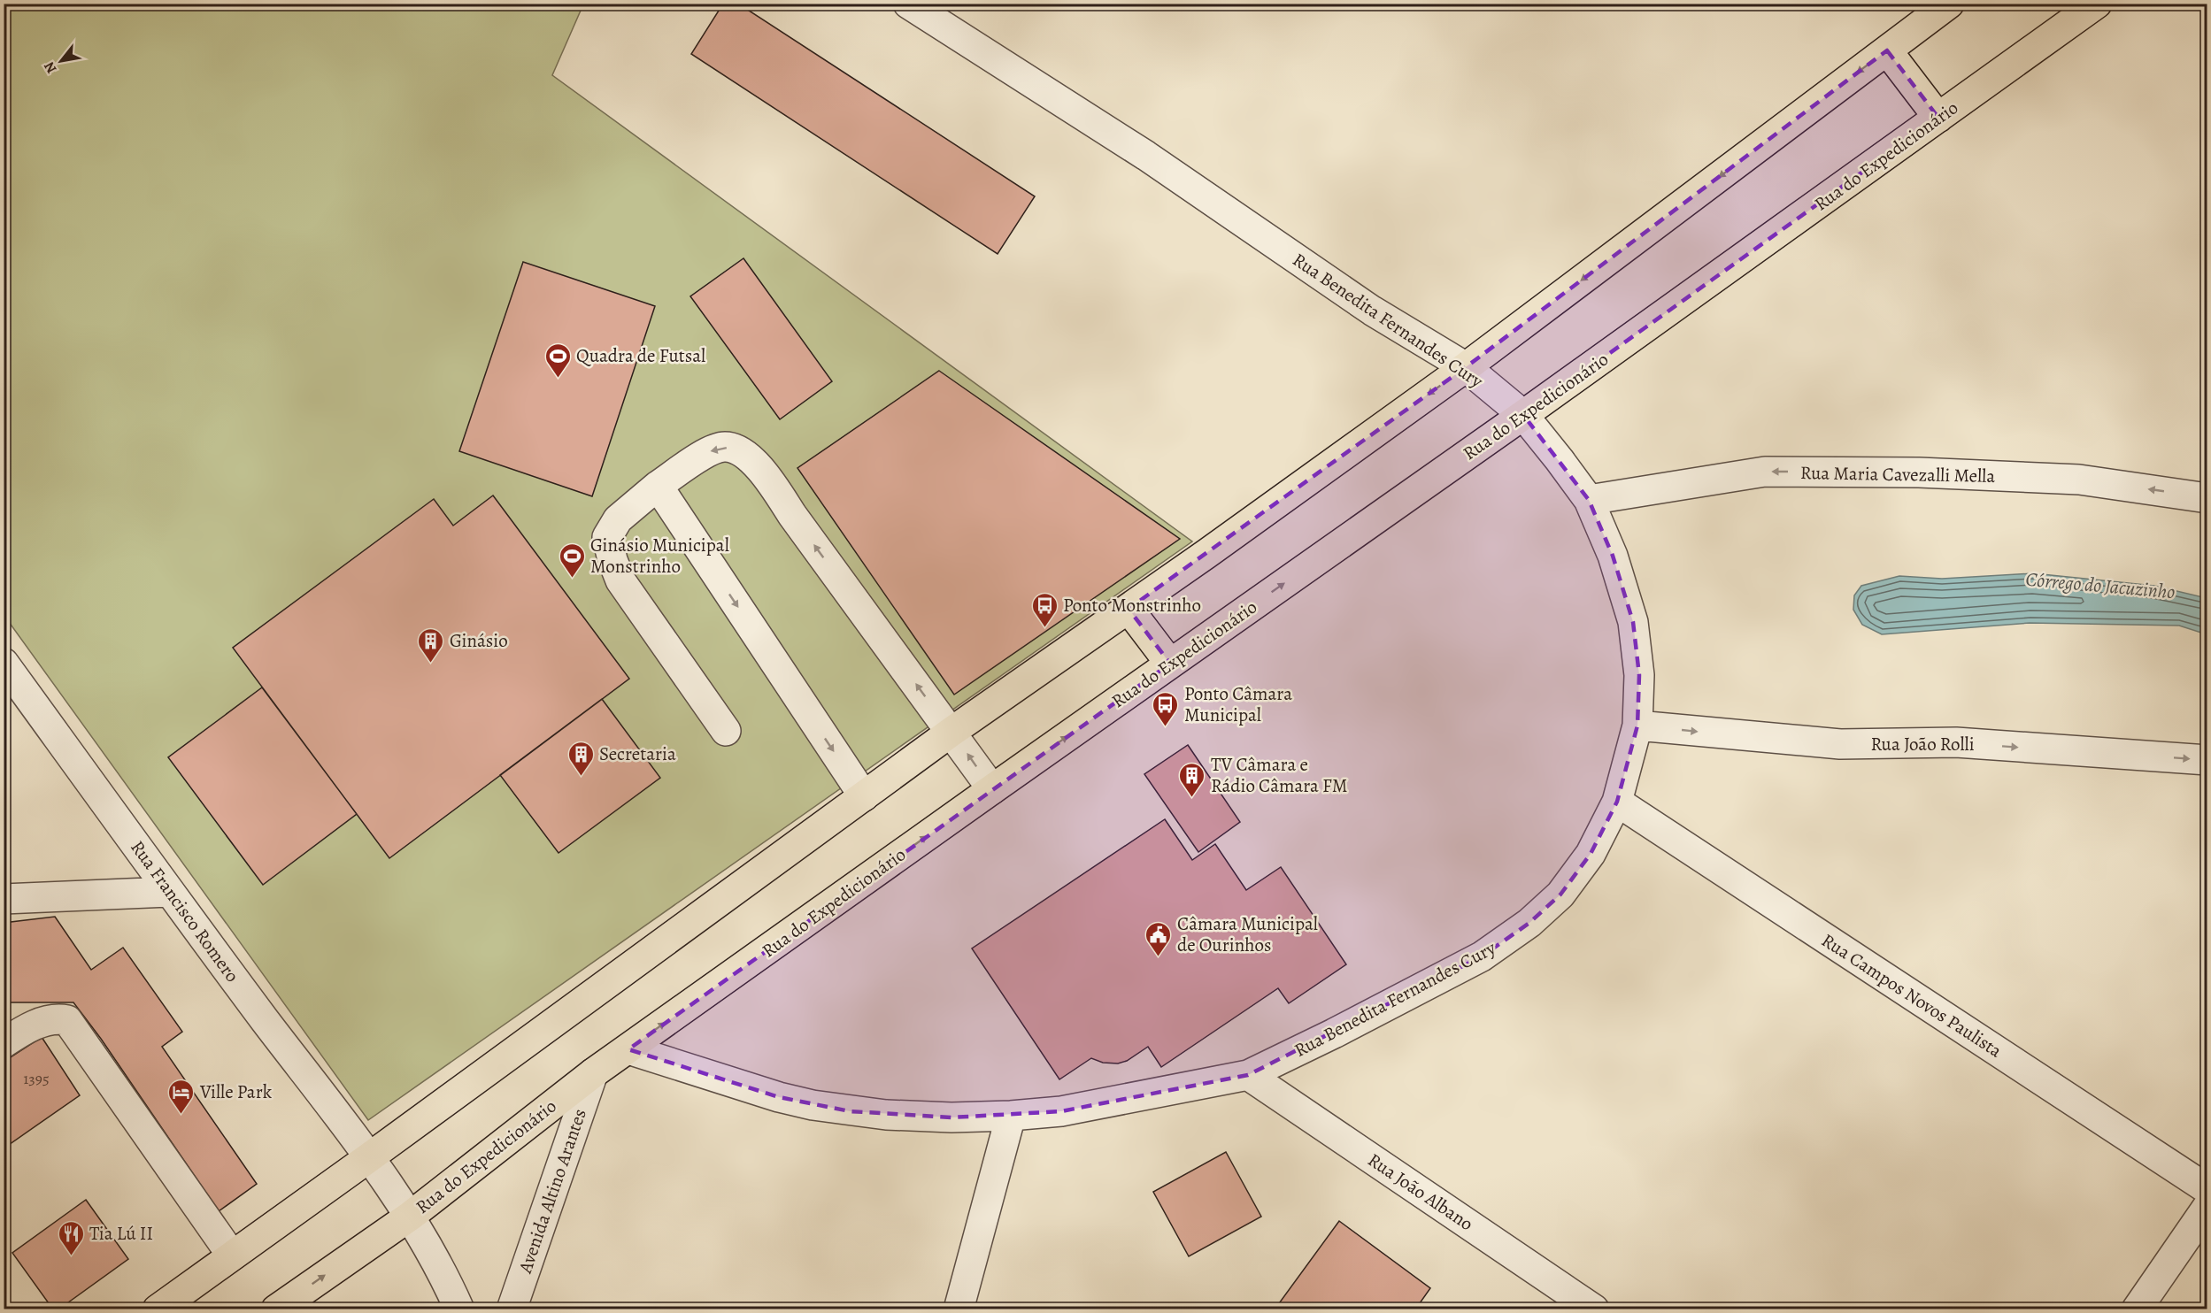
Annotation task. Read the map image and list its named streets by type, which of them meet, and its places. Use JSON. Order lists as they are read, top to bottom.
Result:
{
  "streets": {
    "main road": ["Rua do Expedicionário"],
    "street": [
      "Rua Benedita Fernandes Cury",
      "Rua Maria Cavezalli Mella",
      "Rua João Rolli",
      "Rua Francisco Romero",
      "Rua Campos Novos Paulista",
      "Avenida Altino Arantes",
      "Rua João Albano"
    ]
  },
  "crossings": [
    ["Rua do Expedicionário", "Rua Benedita Fernandes Cury"],
    ["Rua do Expedicionário", "Rua Francisco Romero"],
    ["Rua do Expedicionário", "Avenida Altino Arantes"],
    ["Rua Benedita Fernandes Cury", "Rua Maria Cavezalli Mella"],
    ["Rua Benedita Fernandes Cury", "Rua João Rolli"],
    ["Rua Benedita Fernandes Cury", "Rua Campos Novos Paulista"],
    ["Rua Benedita Fernandes Cury", "Rua João Albano"]
  ],
  "one_way": ["Rua Maria Cavezalli Mella", "Rua João Rolli"],
  "water": ["Córrego do Jacuzinho"],
  "places": {
    "sports": ["Quadra de Futsal", "Ginásio Municipal Monstrinho"],
    "bus stop": ["Ponto Monstrinho", "Ponto Câmara Municipal"],
    "building": ["Ginásio", "Secretaria", "TV Câmara e Rádio Câmara FM"],
    "public building": ["Câmara Municipal de Ourinhos"],
    "hotel": ["Ville Park"],
    "restaurant": ["Tia Lú II"]
  },
  "house_numbers": ["1395"],
  "north": "bottom left"
}
